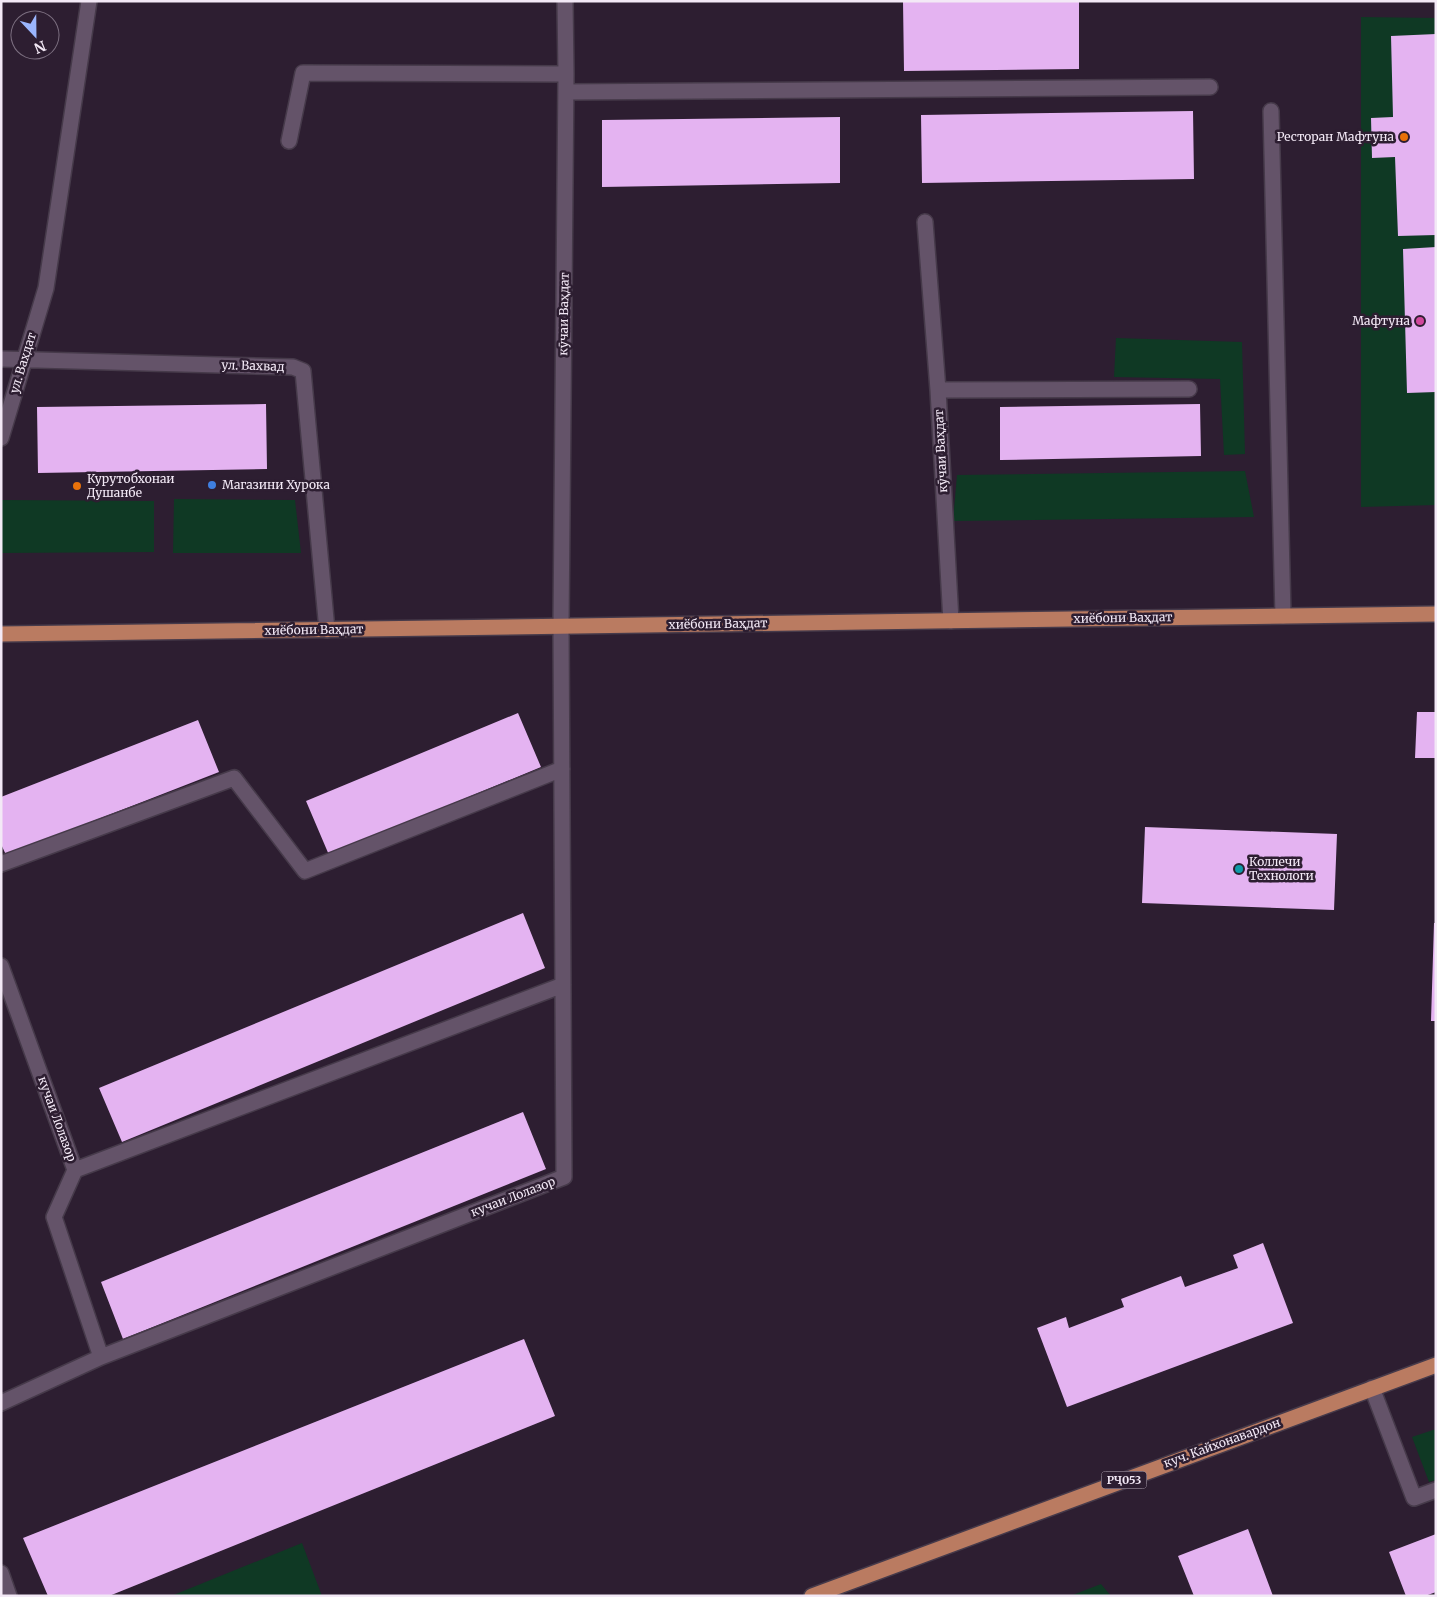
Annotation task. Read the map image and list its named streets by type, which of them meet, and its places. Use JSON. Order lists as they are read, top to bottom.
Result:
{
  "streets": {
    "main road": ["хиёбони Ваҳдат", "куч. Кайхонавардон", "РҶ053"],
    "street": [
      "кӯчаи Ваҳдат",
      "ул. Вахдат",
      "ул. Вахвад",
      "кучаи Лолазор"
    ]
  },
  "crossings": [
    ["кӯчаи Ваҳдат", "хиёбони Ваҳдат"],
    ["кӯчаи Ваҳдат", "кучаи Лолазор"],
    ["ул. Вахдат", "ул. Вахвад"],
    ["ул. Вахвад", "хиёбони Ваҳдат"]
  ],
  "places": [
    "Ресторан Мафтуна",
    "Мафтуна",
    "Магазини Хурока",
    "Курутобхонаи Душанбе",
    "Коллечи Технологи"
  ],
  "north": "bottom"
}
